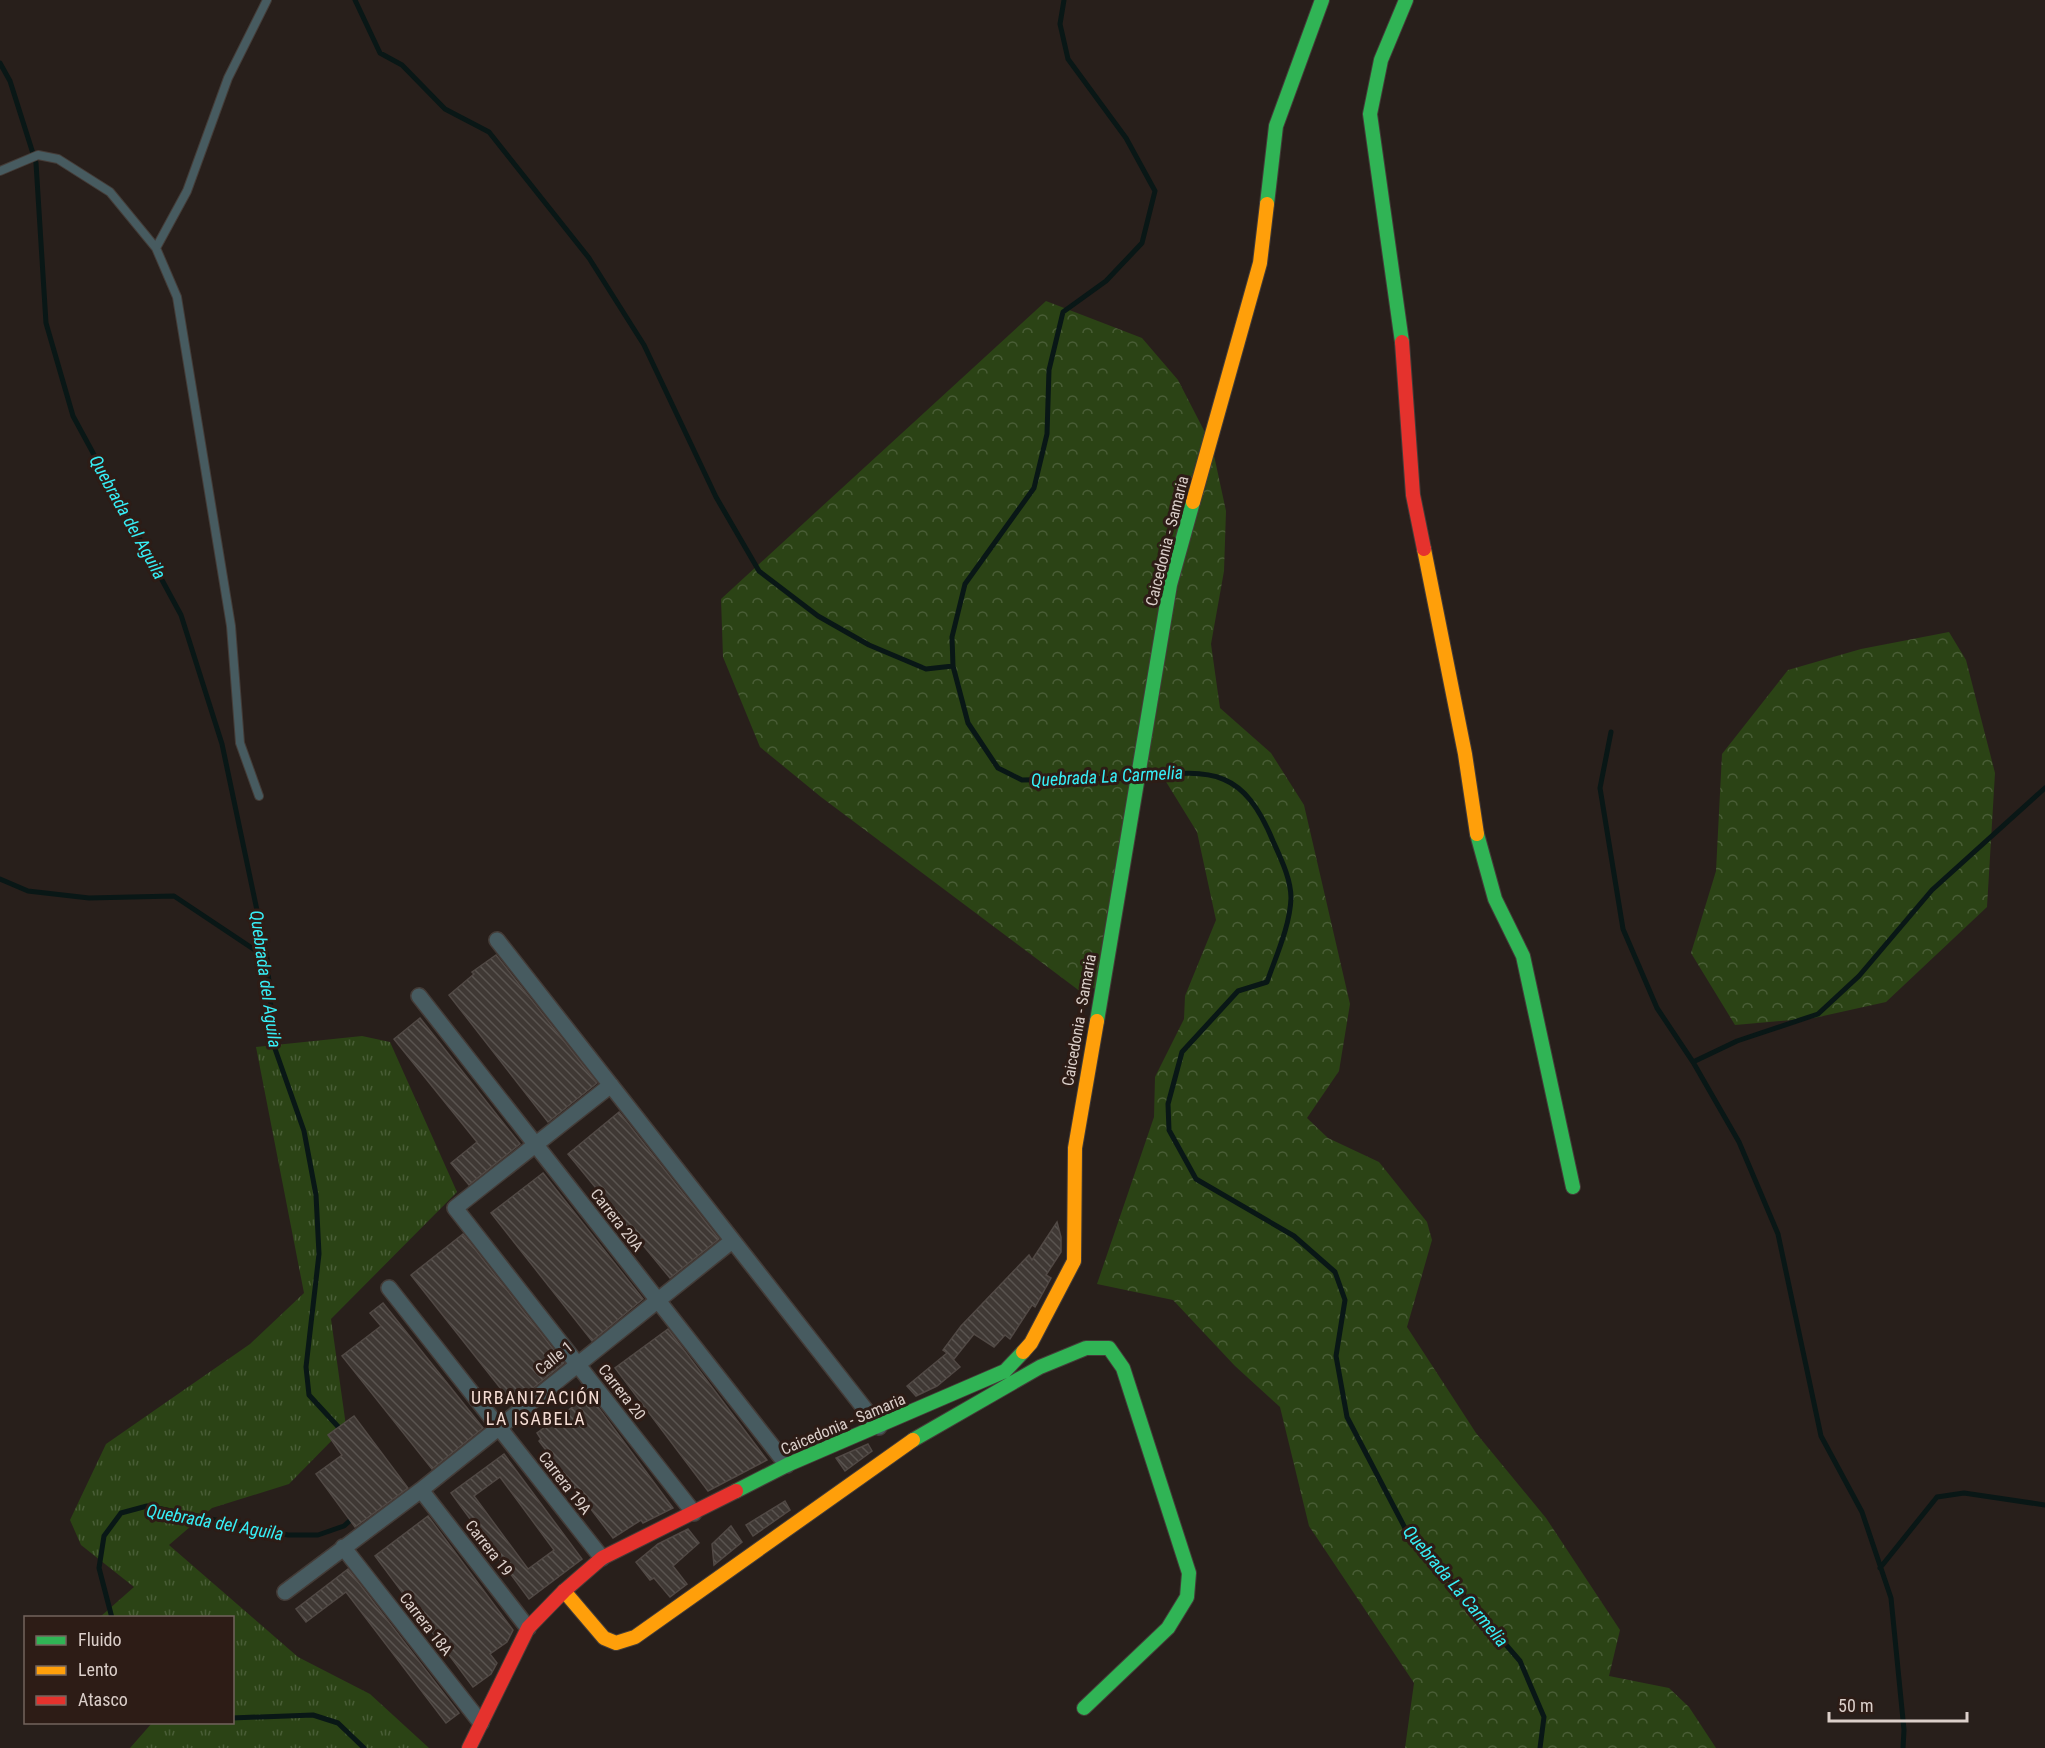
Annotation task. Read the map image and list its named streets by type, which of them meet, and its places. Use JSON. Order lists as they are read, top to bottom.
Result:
{
  "streets": {
    "street": [
      "Caicedonia - Samaria",
      "Carrera 20A",
      "Calle 1",
      "Carrera 20",
      "Carrera 19A",
      "Carrera 19",
      "Carrera 18A"
    ]
  },
  "crossings": [
    ["Caicedonia - Samaria", "Carrera 20A"],
    ["Caicedonia - Samaria", "Carrera 20"],
    ["Caicedonia - Samaria", "Carrera 19A"],
    ["Caicedonia - Samaria", "Carrera 19"],
    ["Caicedonia - Samaria", "Carrera 18A"],
    ["Carrera 20A", "Calle 1"],
    ["Carrera 20A", "Carrera 20"],
    ["Calle 1", "Carrera 20"],
    ["Calle 1", "Carrera 19A"],
    ["Calle 1", "Carrera 19"],
    ["Calle 1", "Carrera 18A"]
  ],
  "districts": ["URBANIZACIÓN LA ISABELA"],
  "water": ["Quebrada del Aguila", "Quebrada La Carmelia"],
  "legend": ["Fluido", "Lento", "Atasco"],
  "scale_bar": "50 m"
}
